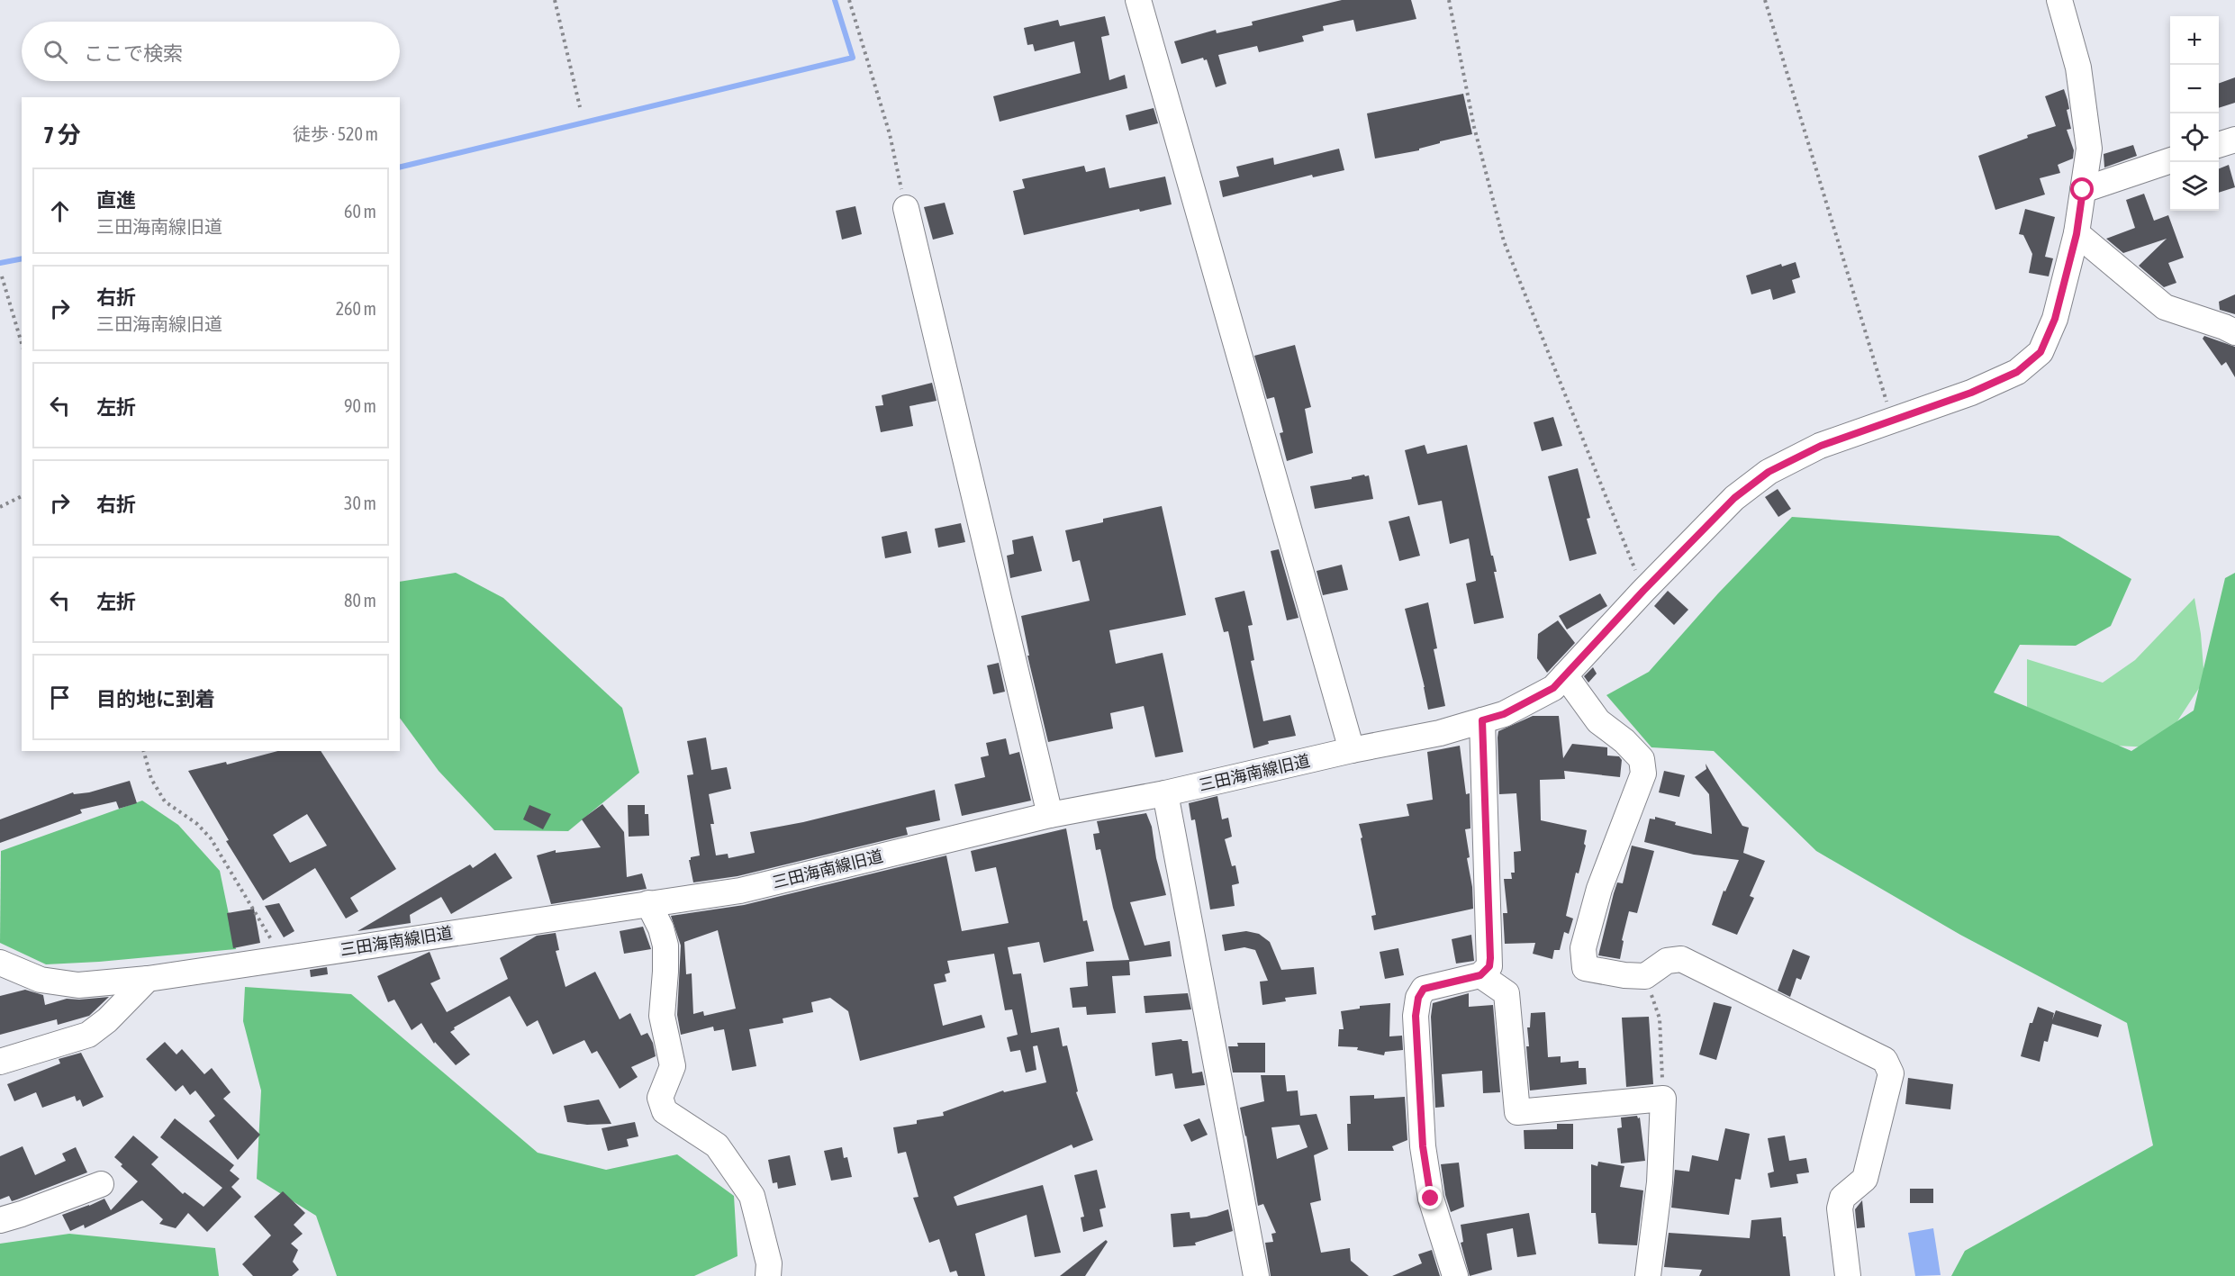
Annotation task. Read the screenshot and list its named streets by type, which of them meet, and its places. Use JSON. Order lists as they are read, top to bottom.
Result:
{
  "streets": {
    "street": ["三田海南線旧道"]
  },
  "page": {
    "map_buttons": ["+", "−"],
    "search": "ここで検索",
    "heading": ["7 分", "徒歩 · 520 m"],
    "list": [
      ["直進", "三田海南線旧道", "60 m"],
      ["右折", "三田海南線旧道", "260 m"],
      ["左折", "90 m"],
      ["右折", "30 m"],
      ["左折", "80 m"],
      "目的地に到着"
    ]
  }
}
